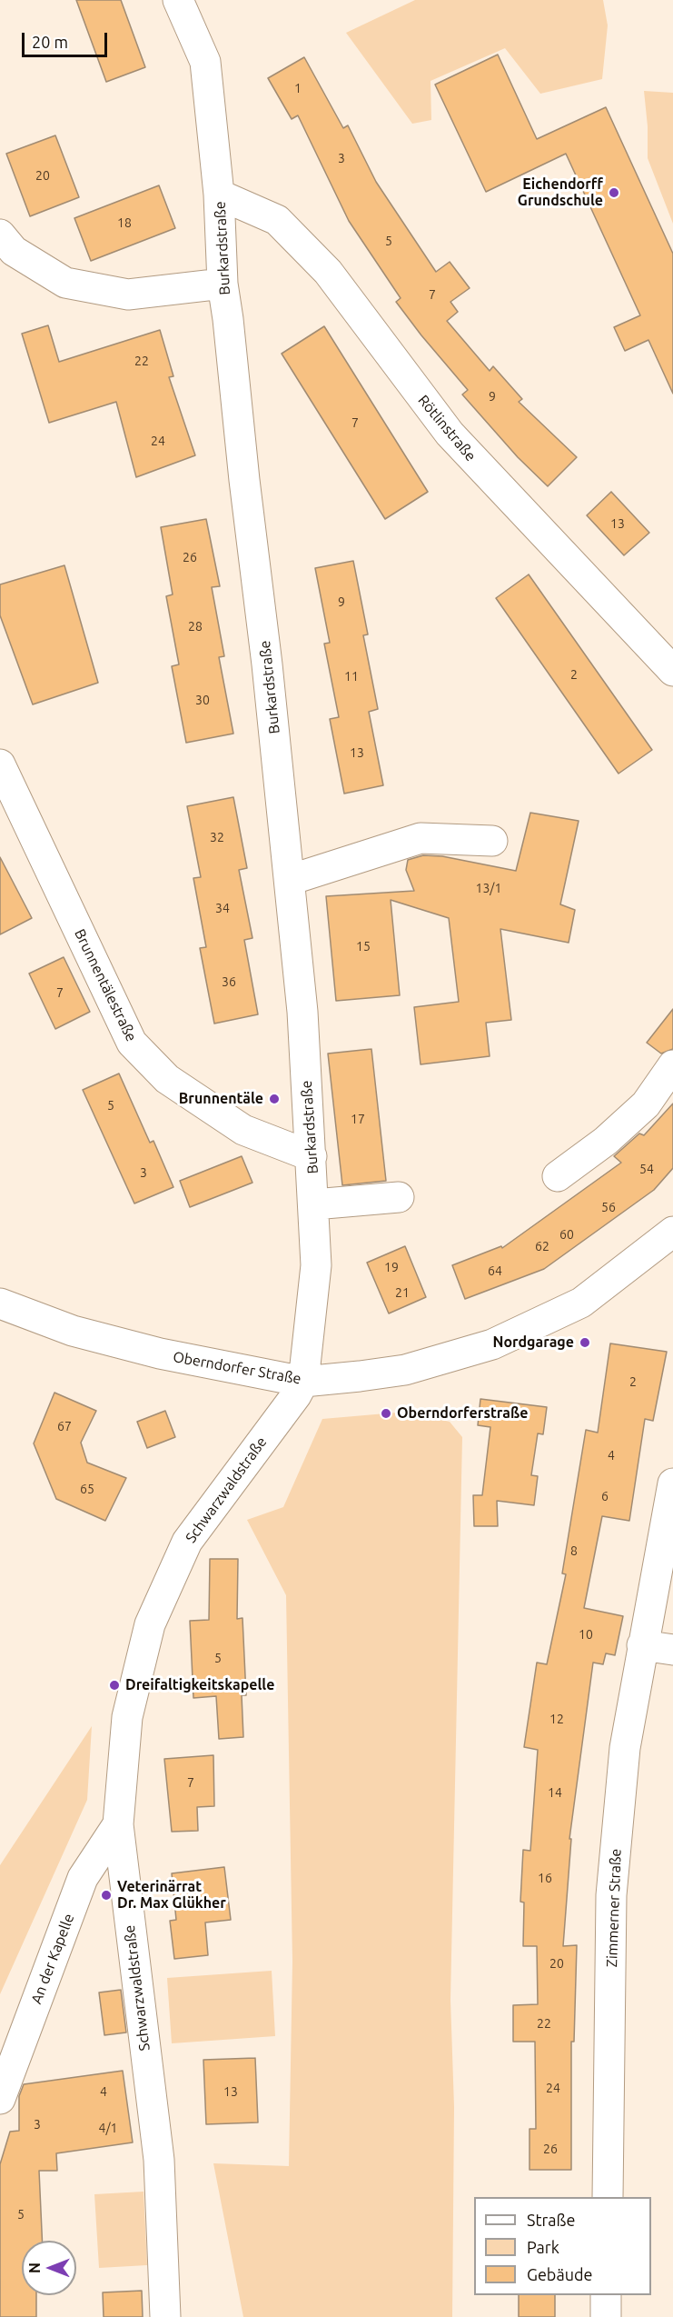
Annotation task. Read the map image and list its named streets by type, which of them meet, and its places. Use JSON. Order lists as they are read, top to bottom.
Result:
{
  "streets": {
    "street": [
      "Burkardstraße",
      "Rötlinstraße",
      "Brunnentälestraße",
      "Oberndorfer Straße",
      "Schwarzwaldstraße",
      "Zimmerner Straße",
      "An der Kapelle"
    ]
  },
  "crossings": [
    ["Burkardstraße", "Rötlinstraße"],
    ["Burkardstraße", "Brunnentälestraße"],
    ["Burkardstraße", "Oberndorfer Straße"],
    ["Burkardstraße", "Schwarzwaldstraße"],
    ["Oberndorfer Straße", "Schwarzwaldstraße"],
    ["Schwarzwaldstraße", "An der Kapelle"]
  ],
  "places": [
    "Eichendorff Grundschule",
    "Brunnentäle",
    "Nordgarage",
    "Oberndorferstraße",
    "Dreifaltigkeitskapelle",
    "Veterinärrat Dr. Max Glükher"
  ],
  "house_numbers": [
    "1",
    "3",
    "20",
    "18",
    "5",
    "7",
    "22",
    "9",
    "7",
    "24",
    "13",
    "26",
    "9",
    "28",
    "2",
    "11",
    "30",
    "13",
    "32",
    "13/1",
    "34",
    "15",
    "36",
    "7",
    "5",
    "17",
    "54",
    "3",
    "56",
    "60",
    "62",
    "19",
    "64",
    "21",
    "2",
    "67",
    "4",
    "65",
    "6",
    "8",
    "10",
    "5",
    "12",
    "7",
    "14",
    "16",
    "20",
    "22",
    "24",
    "4",
    "13",
    "3",
    "4/1",
    "26",
    "5"
  ],
  "legend": ["Straße", "Park", "Gebäude"],
  "scale_bar": "20 m",
  "north": "left"
}
